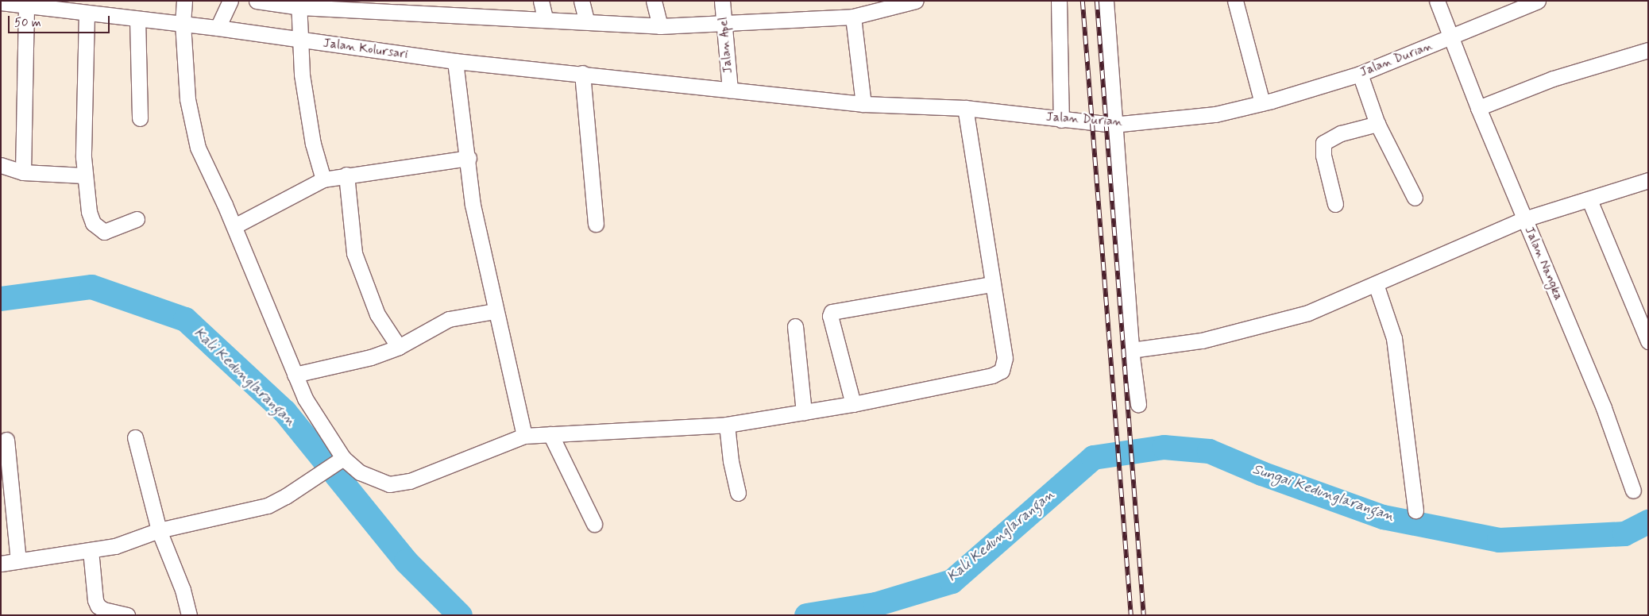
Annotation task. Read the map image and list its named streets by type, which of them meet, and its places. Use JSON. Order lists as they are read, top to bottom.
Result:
{
  "streets": {
    "street": [
      "Jalan Apel",
      "Jalan Kolursari",
      "Jalan Durian",
      "Jalan Nangka"
    ]
  },
  "crossings": [
    ["Jalan Apel", "Jalan Kolursari"],
    ["Jalan Apel", "Jalan Durian"],
    ["Jalan Kolursari", "Jalan Durian"],
    ["Jalan Durian", "Jalan Nangka"]
  ],
  "water": ["Kali Kedunglarangan", "Sungai Kedunglarangan"],
  "scale_bar": "50 m"
}
